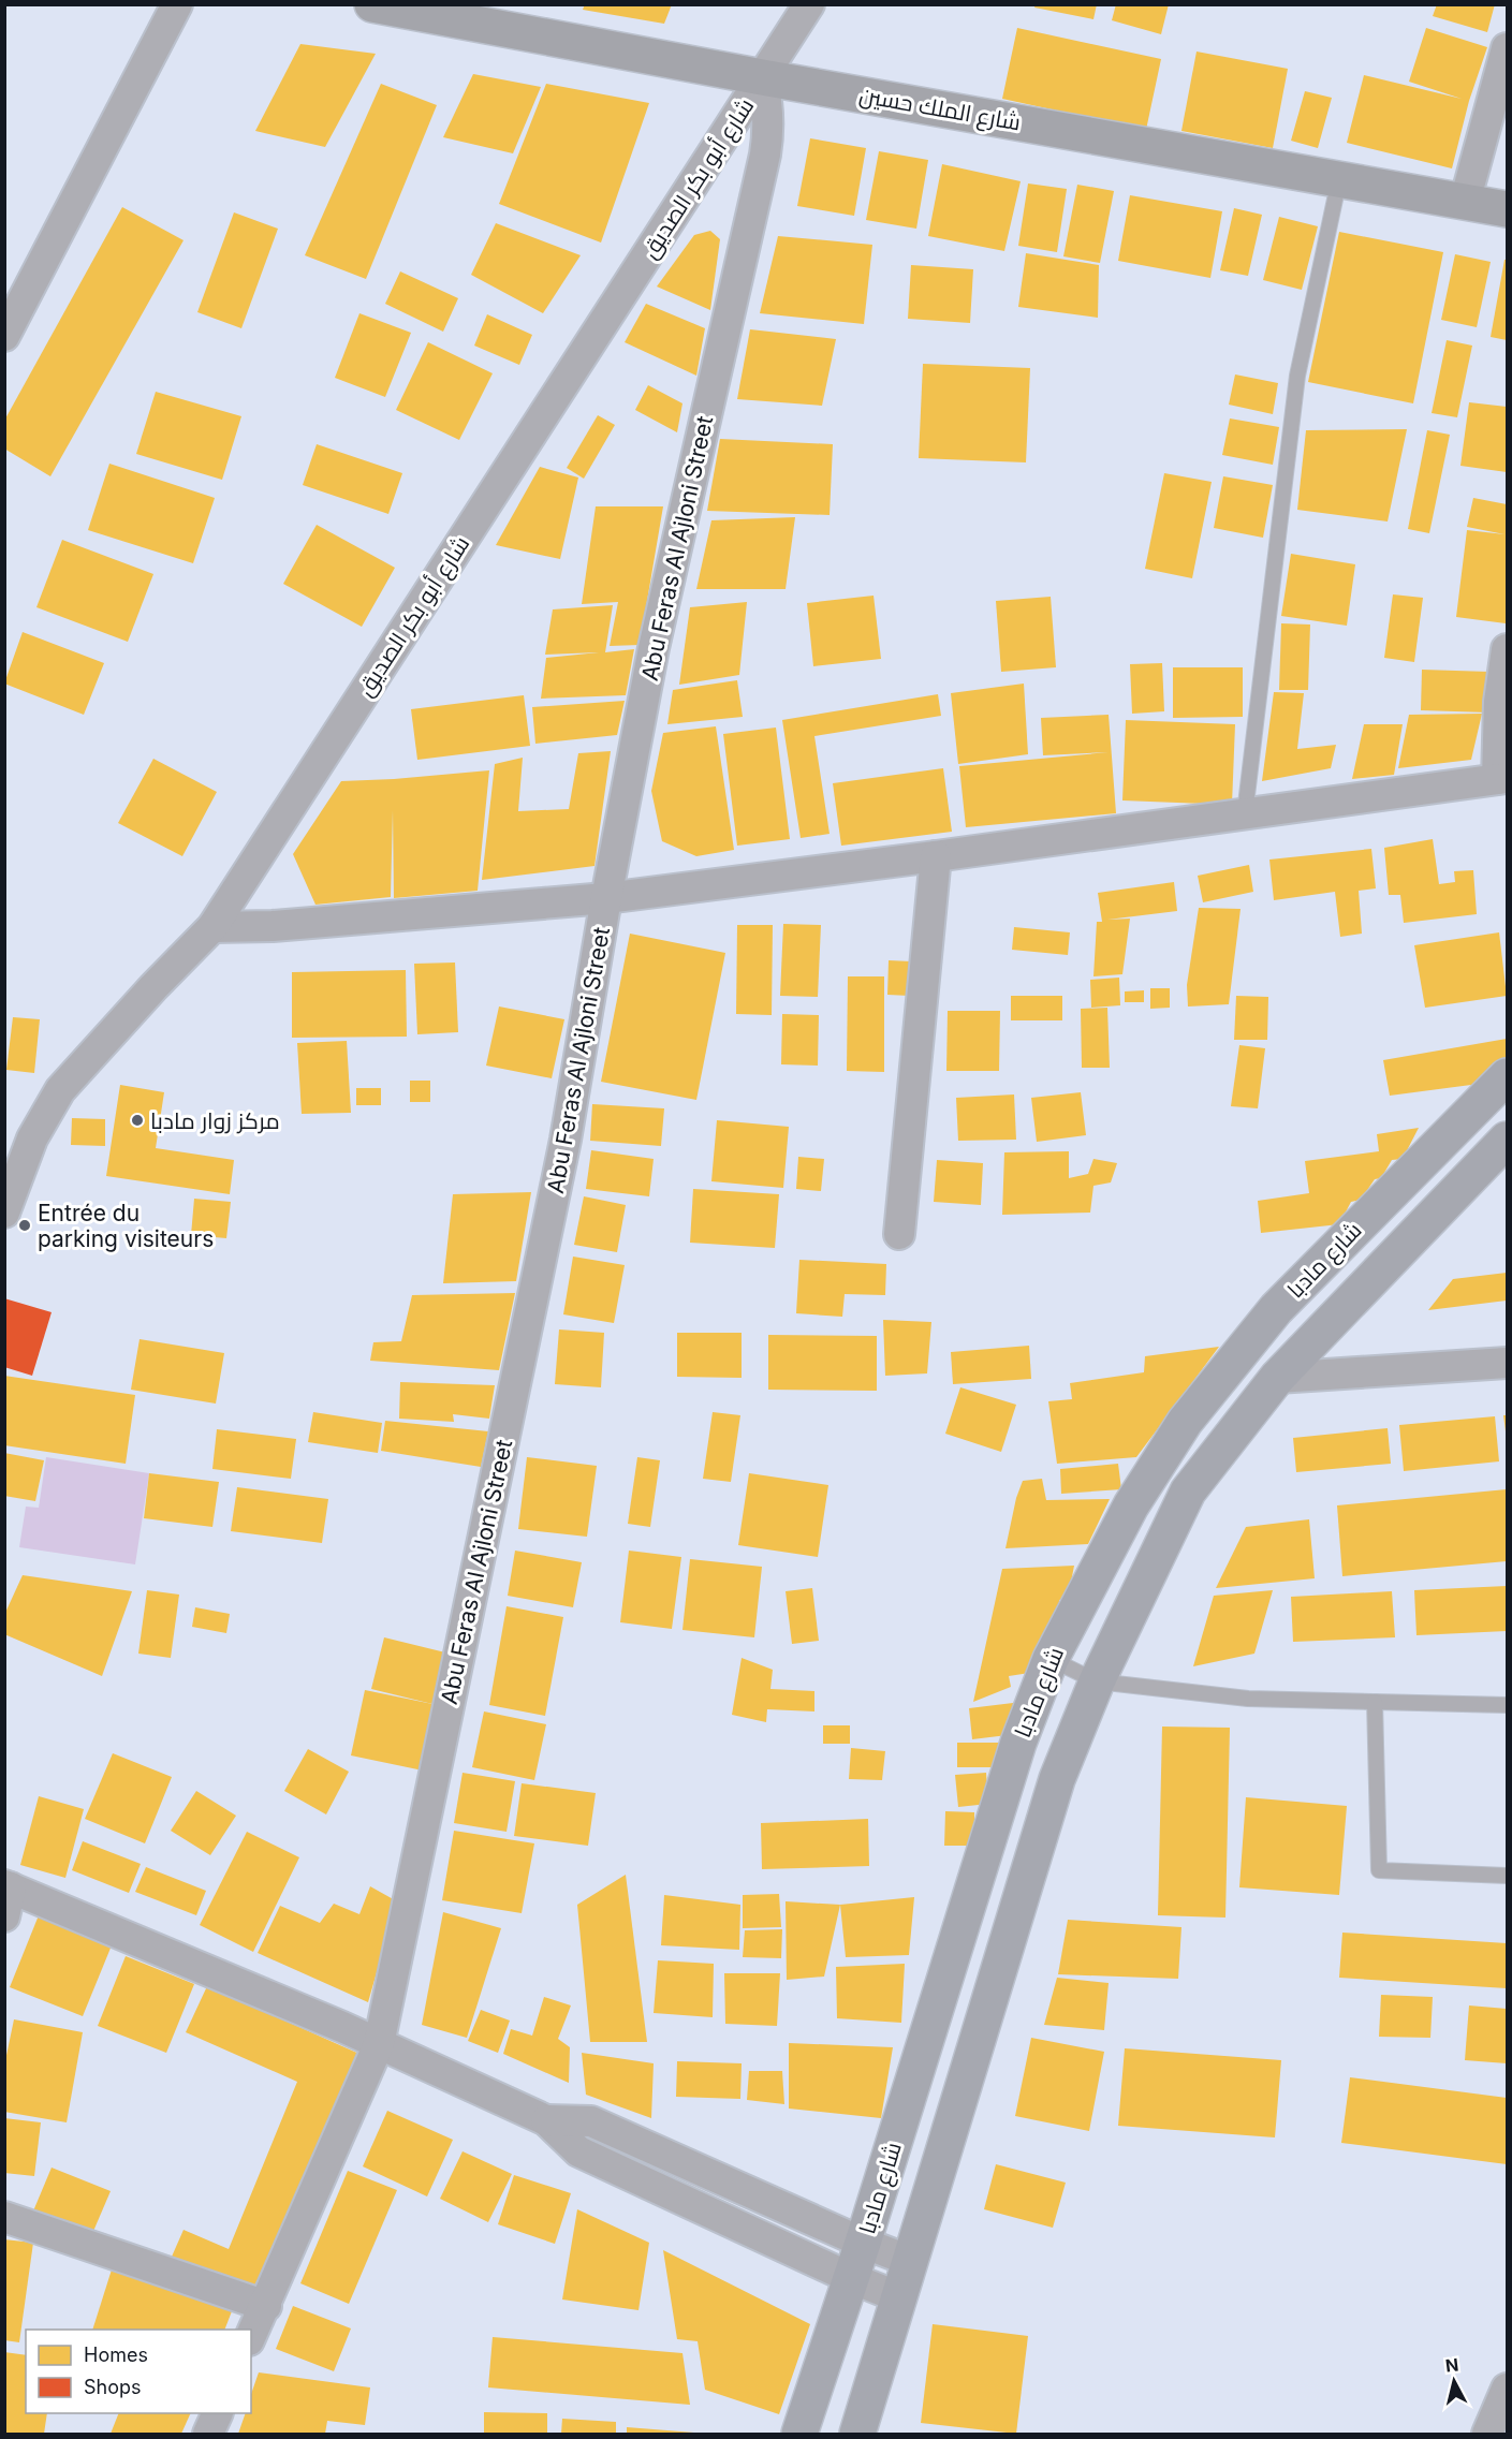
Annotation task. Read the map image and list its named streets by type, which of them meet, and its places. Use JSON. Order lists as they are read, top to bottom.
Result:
{
  "streets": {
    "main road": ["شارع الملك حسين", "شارع مادبا"],
    "street": ["شارع أبو بكر الصديق", "Abu Feras Al Ajloni Street"]
  },
  "crossings": [
    ["شارع الملك حسين", "شارع أبو بكر الصديق"],
    ["شارع الملك حسين", "Abu Feras Al Ajloni Street"],
    ["شارع أبو بكر الصديق", "Abu Feras Al Ajloni Street"]
  ],
  "places": ["مركز زوار مادبا", "Entrée du parking visiteurs"],
  "legend": ["Homes", "Shops"],
  "north": "top"
}
